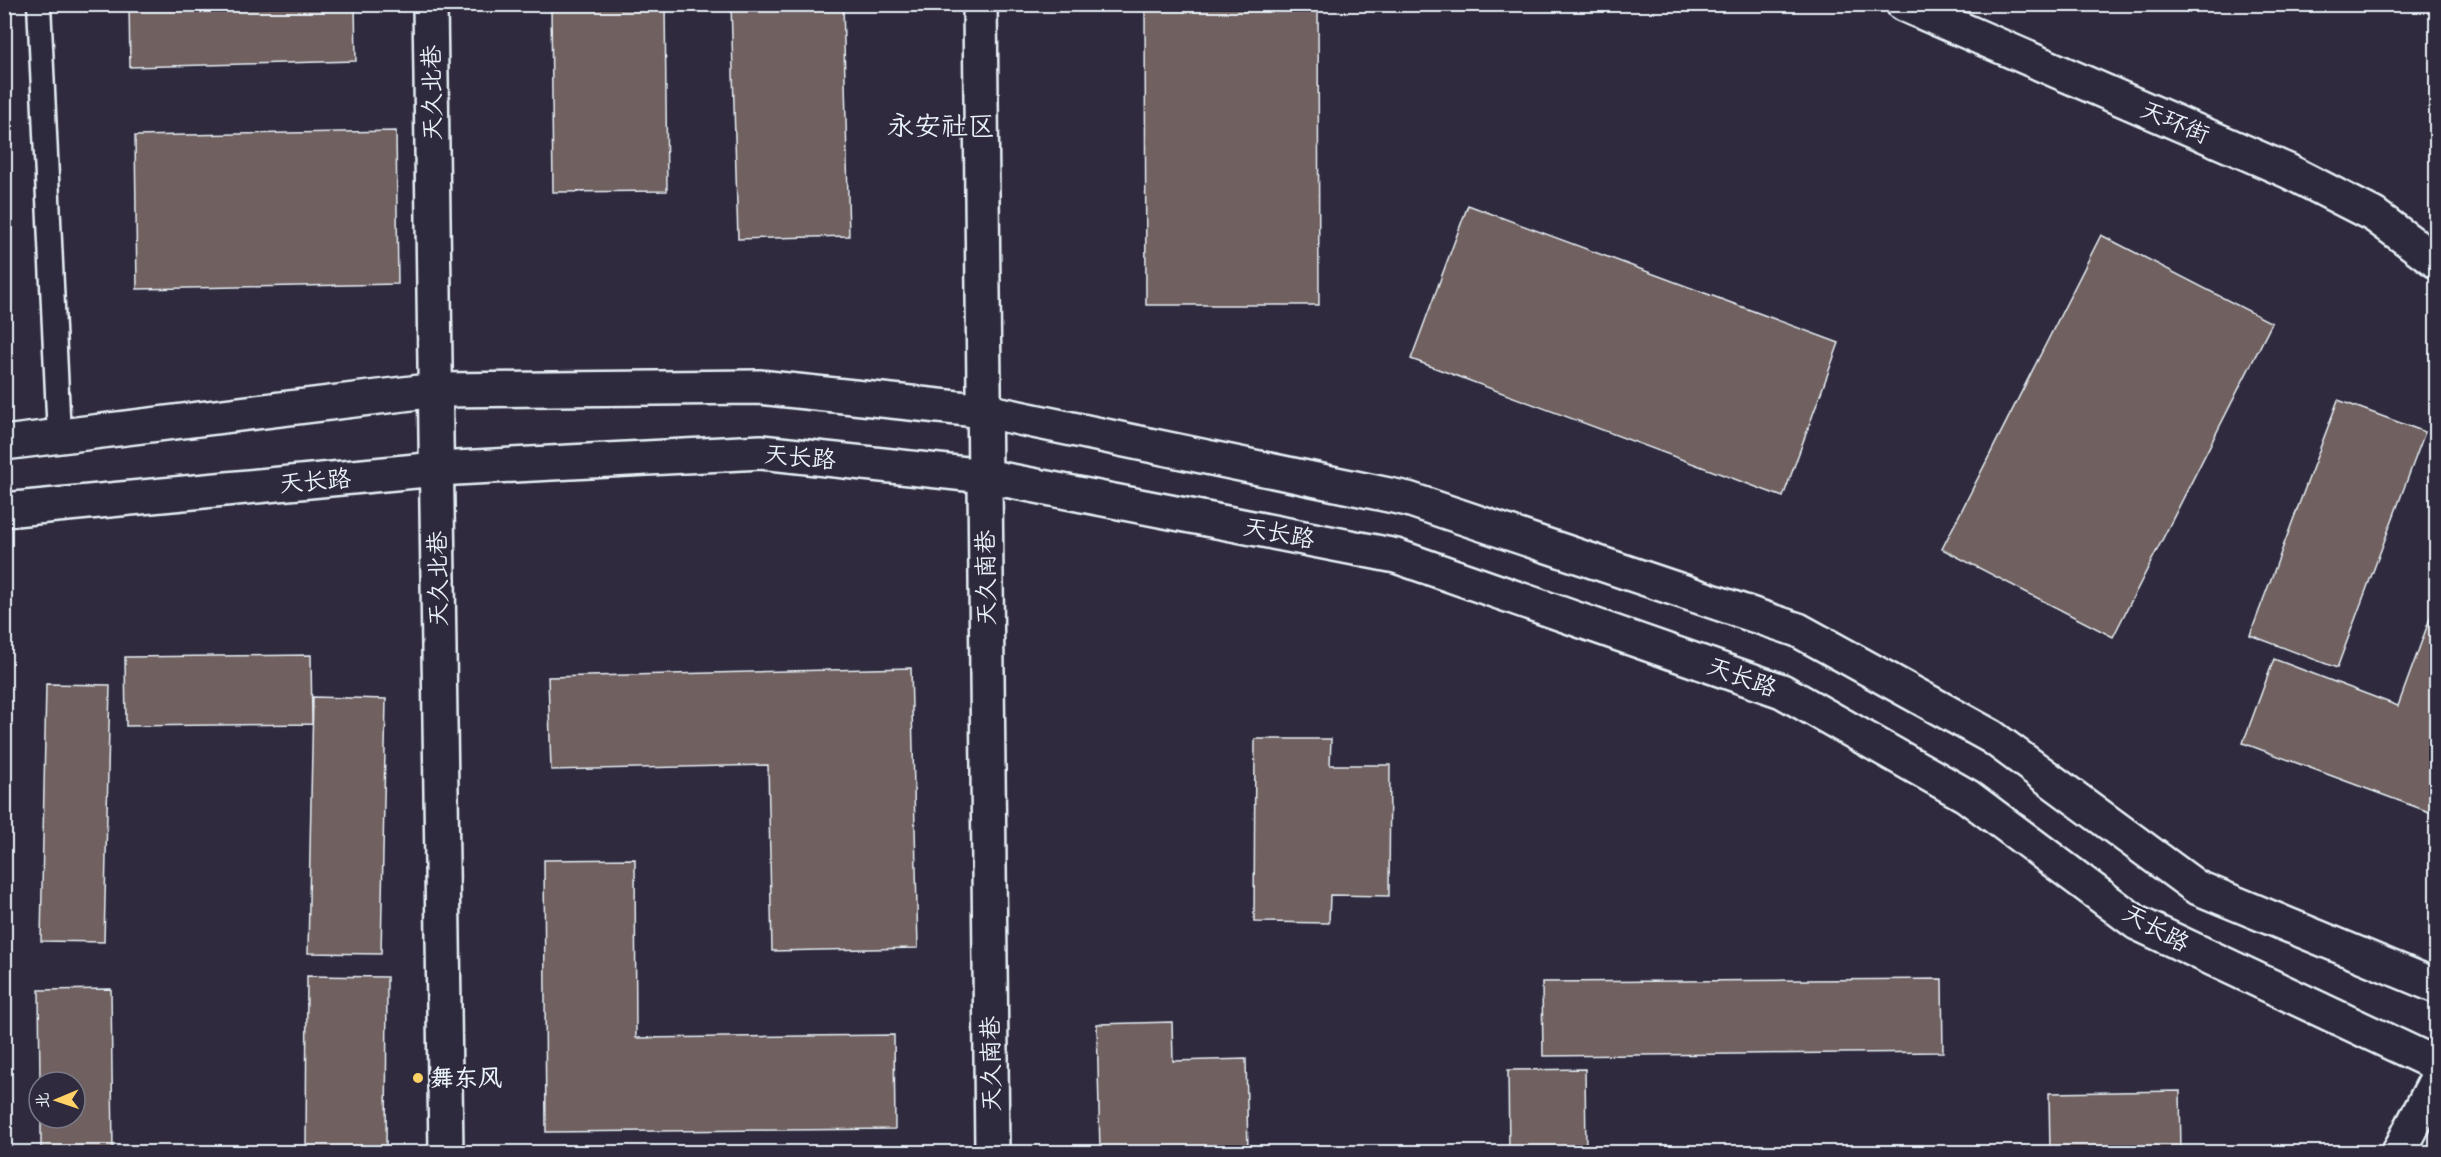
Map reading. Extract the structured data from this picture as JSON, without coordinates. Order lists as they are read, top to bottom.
{
  "streets": {
    "street": [
      "天久北巷",
      "天环街",
      "天长路",
      "天久南巷"
    ]
  },
  "crossings": [
    ["天久北巷", "天长路"],
    ["天长路", "天久南巷"]
  ],
  "districts": ["永安社区"],
  "places": ["舞东风"],
  "north": "left"
}
